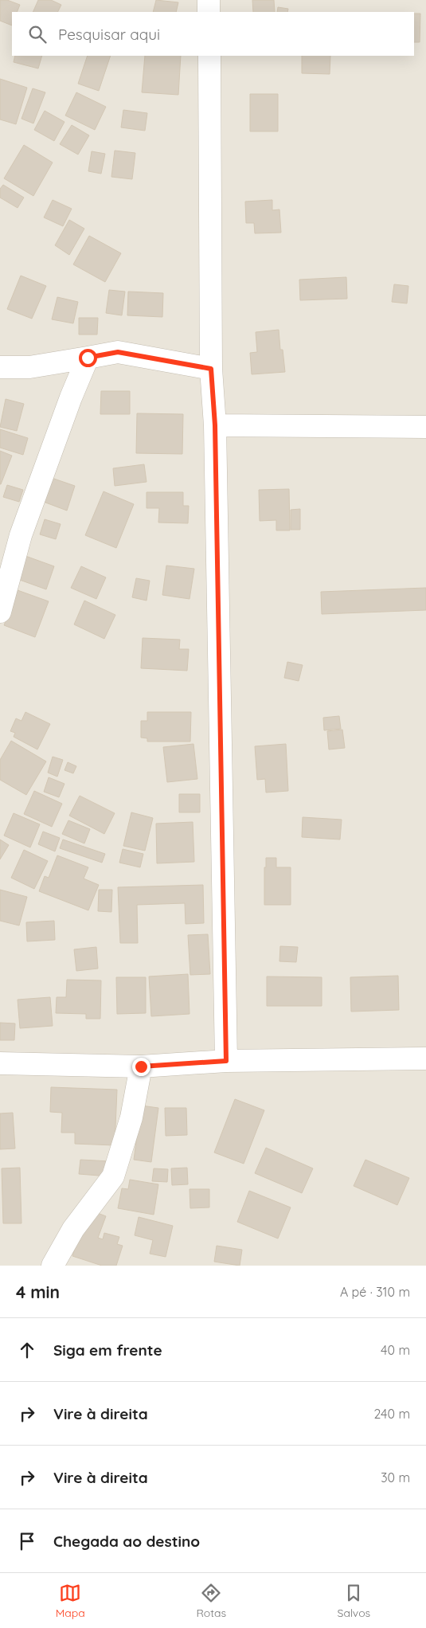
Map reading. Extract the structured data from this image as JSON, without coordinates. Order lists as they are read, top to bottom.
{
  "page": {
    "search": "Pesquisar aqui",
    "heading": ["4 min", "A pé · 310 m"],
    "list": [
      ["Siga em frente", "40 m"],
      ["Vire à direita", "240 m"],
      ["Vire à direita", "30 m"],
      "Chegada ao destino"
    ],
    "nav": ["Mapa", "Rotas", "Salvos"]
  }
}
